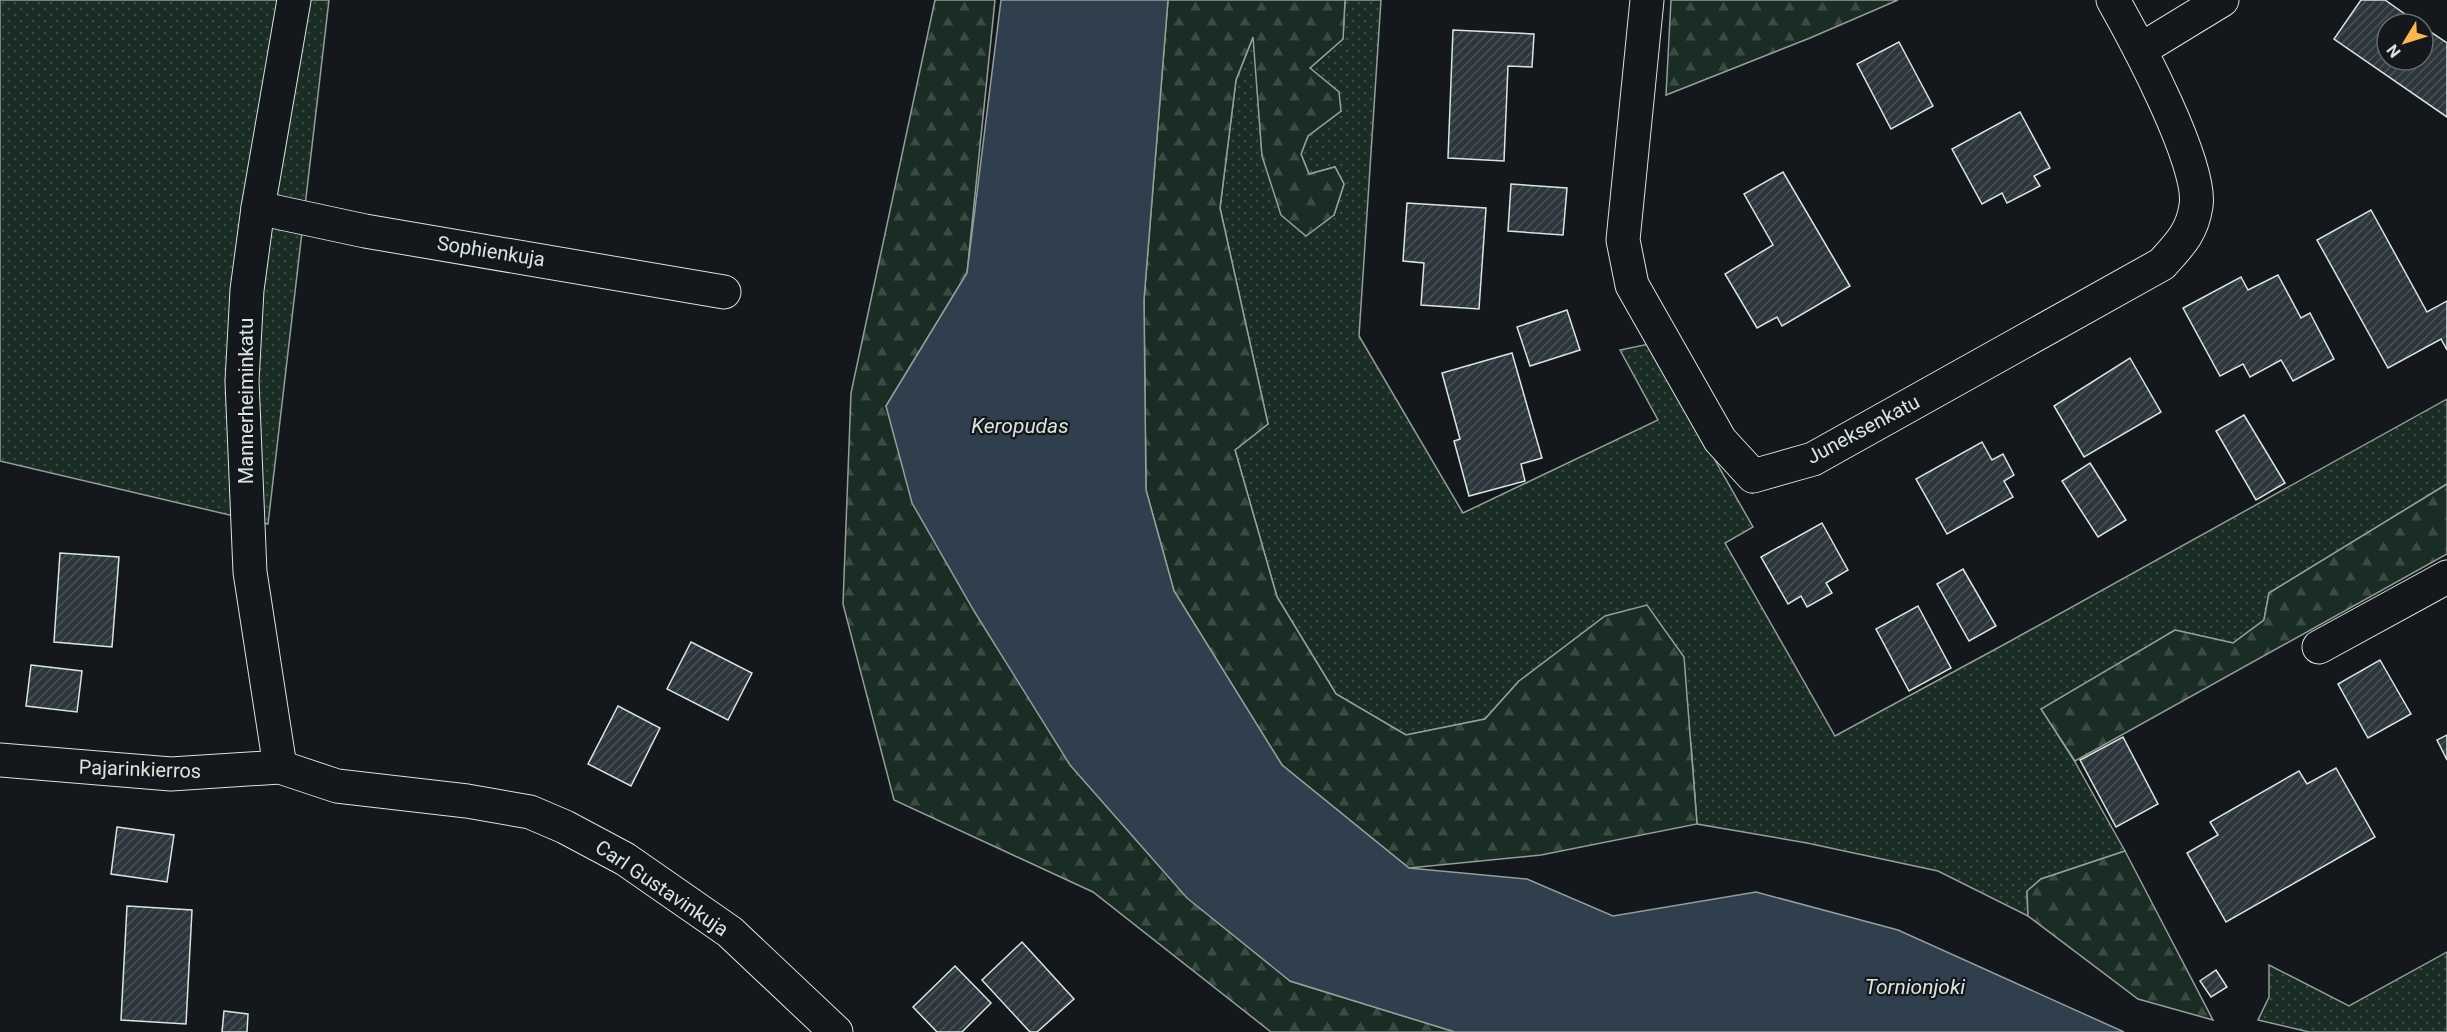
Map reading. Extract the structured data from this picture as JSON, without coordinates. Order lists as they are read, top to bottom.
{
  "streets": {
    "street": [
      "Sophienkuja",
      "Mannerheiminkatu",
      "Juneksenkatu",
      "Pajarinkierros",
      "Carl Gustavinkuja"
    ]
  },
  "crossings": [
    ["Sophienkuja", "Mannerheiminkatu"],
    ["Mannerheiminkatu", "Pajarinkierros"],
    ["Mannerheiminkatu", "Carl Gustavinkuja"],
    ["Pajarinkierros", "Carl Gustavinkuja"]
  ],
  "water": ["Keropudas", "Tornionjoki"],
  "north": "bottom left"
}
